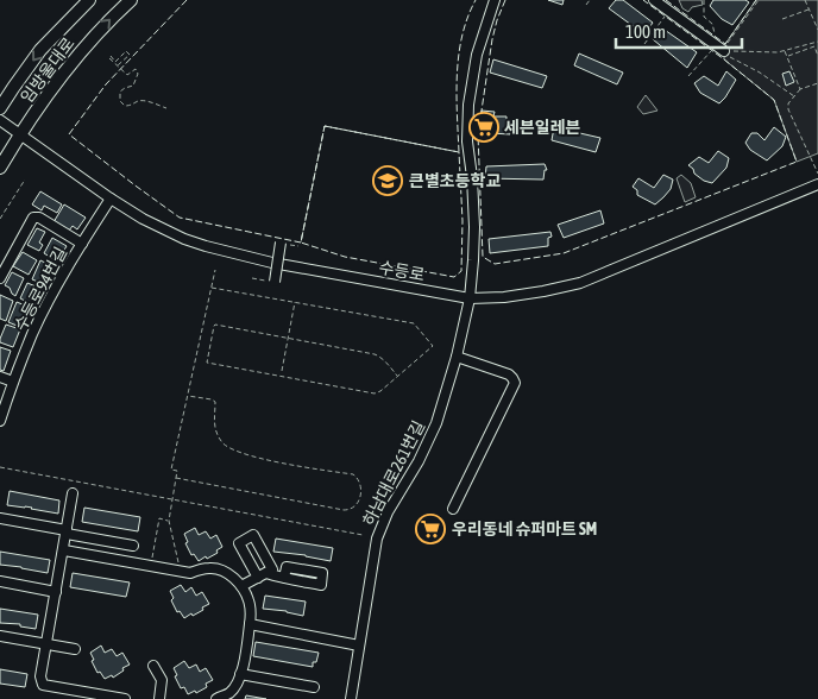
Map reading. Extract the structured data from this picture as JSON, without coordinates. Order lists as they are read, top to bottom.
{
  "streets": {
    "main road": ["임방울대로"],
    "street": ["수등로", "수등로94번길", "하남대로261번길"]
  },
  "crossings": [
    ["임방울대로", "수등로"],
    ["수등로", "수등로94번길"],
    ["수등로", "하남대로261번길"]
  ],
  "places": {
    "supermarket": ["세븐일레븐", "우리동네 슈퍼마트 SM"],
    "school or university": ["큰별초등학교"]
  },
  "scale_bar": "100 m"
}
